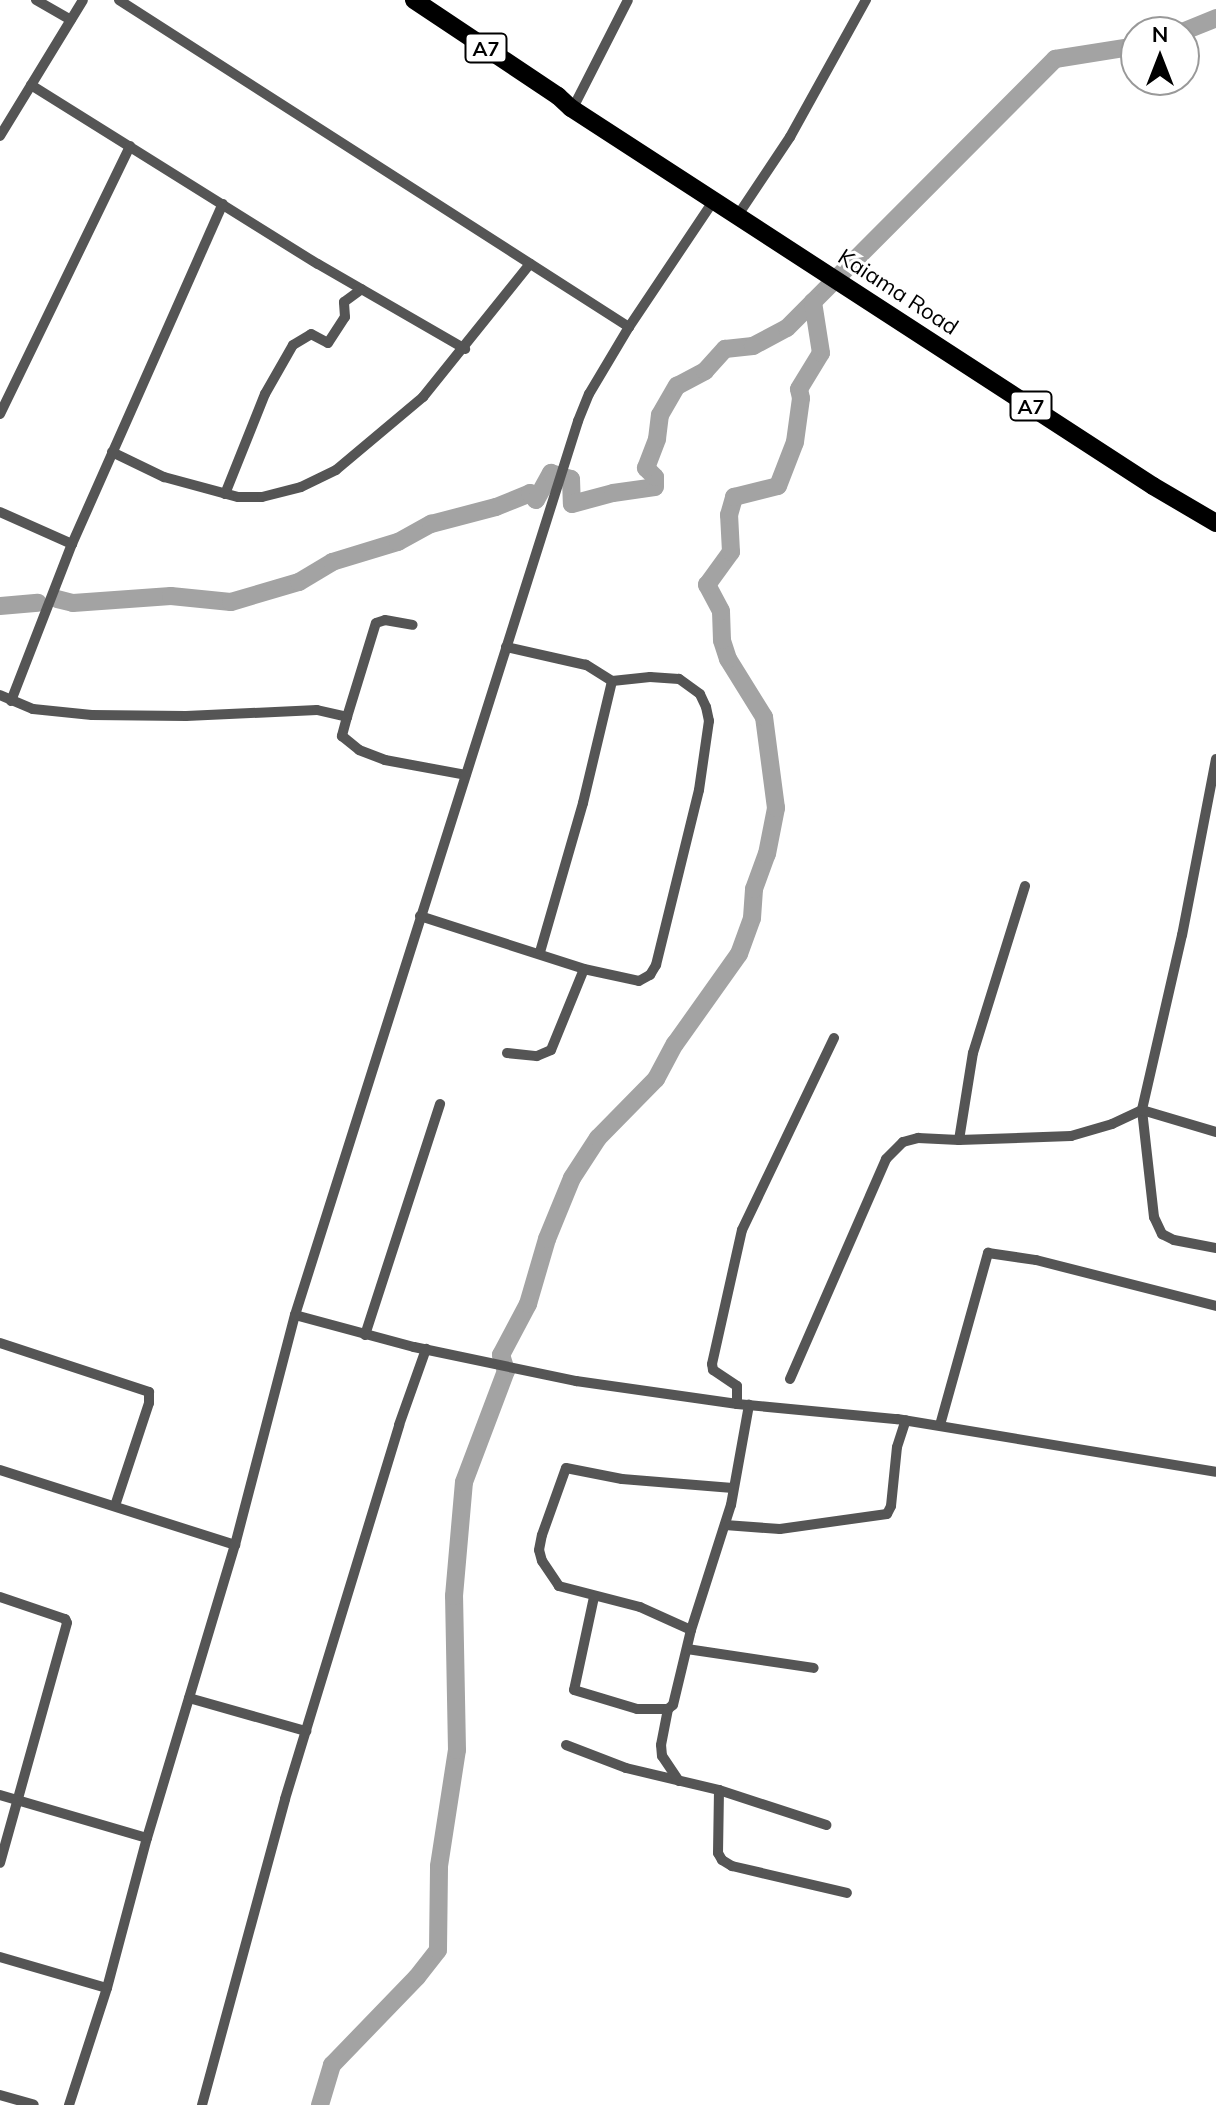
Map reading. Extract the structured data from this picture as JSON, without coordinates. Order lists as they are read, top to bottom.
{
  "streets": {
    "highway": ["A7", "Kaiama Road"]
  },
  "north": "top"
}
